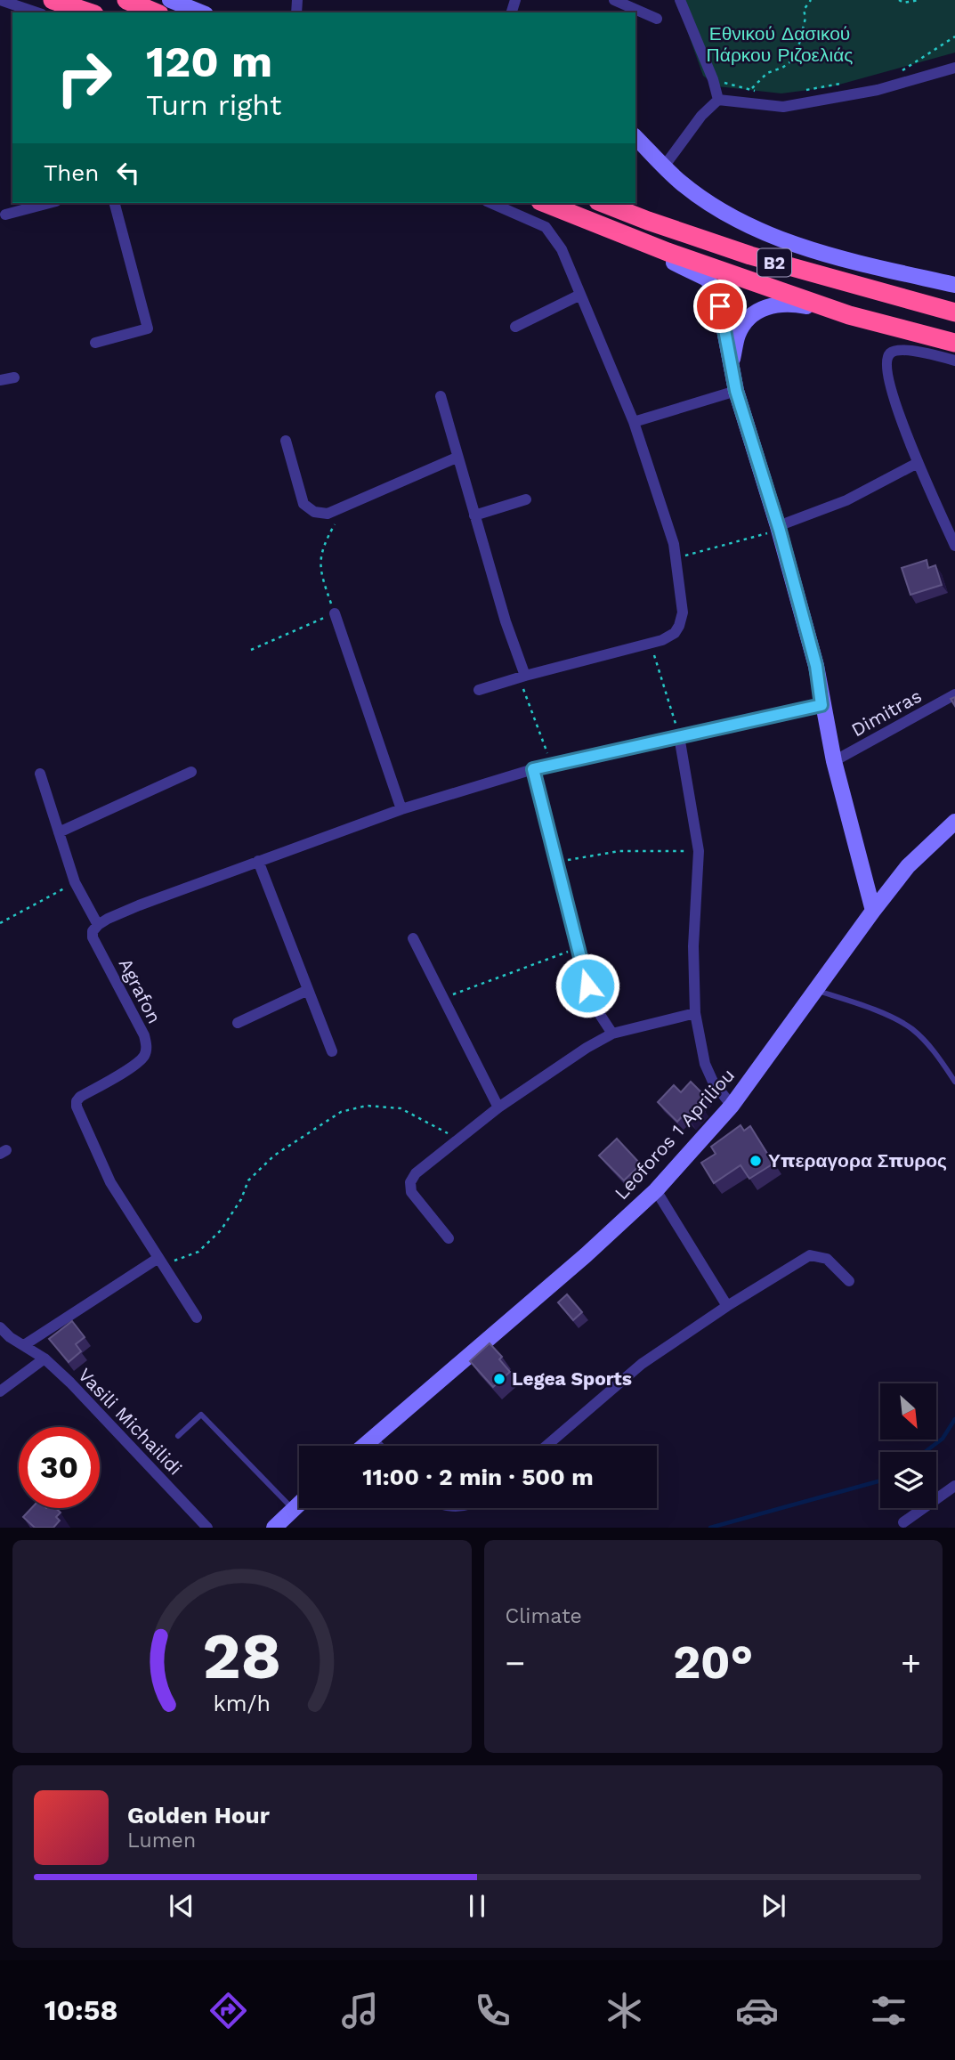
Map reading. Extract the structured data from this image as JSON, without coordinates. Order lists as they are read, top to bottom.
{
  "streets": {
    "highway": ["B2"],
    "street": [
      "Dimitras",
      "Agrafon",
      "Leoforos 1 Apriliou",
      "Vasili Michailidi"
    ]
  },
  "parks": ["Εθνικού Δασικού Πάρκου Ριζοελιάς"],
  "places": ["Υπεραγορα Σπυρος", "Legea Sports"],
  "north": "bottom right",
  "page": {
    "turn": ["120 m", "Turn right"],
    "then": "Then",
    "limit": "30",
    "trip": "11:00 · 2 min · 500 m",
    "tile": "Climate",
    "heat": ["−", "20°", "+"],
    "song": ["Golden Hour", "Lumen"],
    "tabs": "10:58",
    "gauge": ["28", "km/h"]
  }
}
